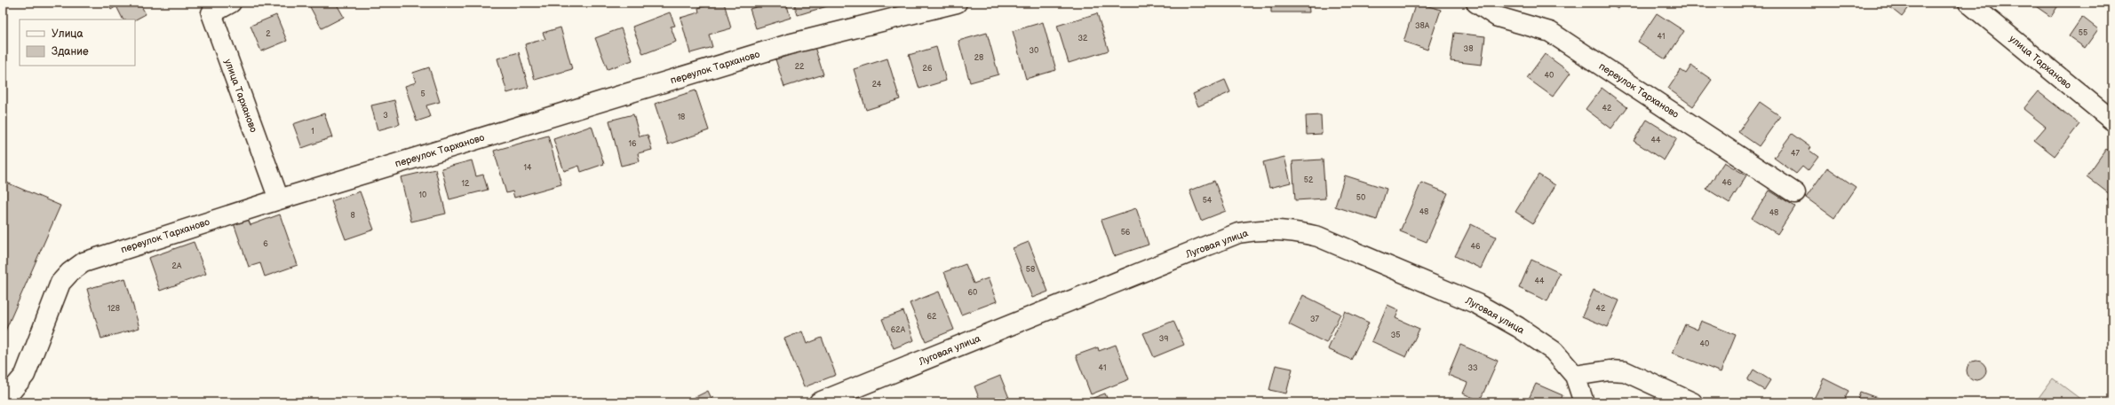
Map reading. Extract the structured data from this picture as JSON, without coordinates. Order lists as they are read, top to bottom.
{
  "streets": {
    "street": ["улица Тарханово", "переулок Тарханово", "Луговая улица"]
  },
  "crossings": [
    ["улица Тарханово", "переулок Тарханово"]
  ],
  "house_numbers": [
    "38А",
    "55",
    "2",
    "41",
    "32",
    "38",
    "30",
    "28",
    "22",
    "26",
    "40",
    "24",
    "5",
    "42",
    "3",
    "18",
    "1",
    "44",
    "16",
    "47",
    "14",
    "52",
    "46",
    "12",
    "10",
    "50",
    "54",
    "48",
    "48",
    "8",
    "56",
    "6",
    "46",
    "2А",
    "58",
    "44",
    "60",
    "128",
    "42",
    "62",
    "37",
    "62А",
    "35",
    "39",
    "40",
    "41",
    "33"
  ],
  "legend": ["Улица", "Здание"]
}
